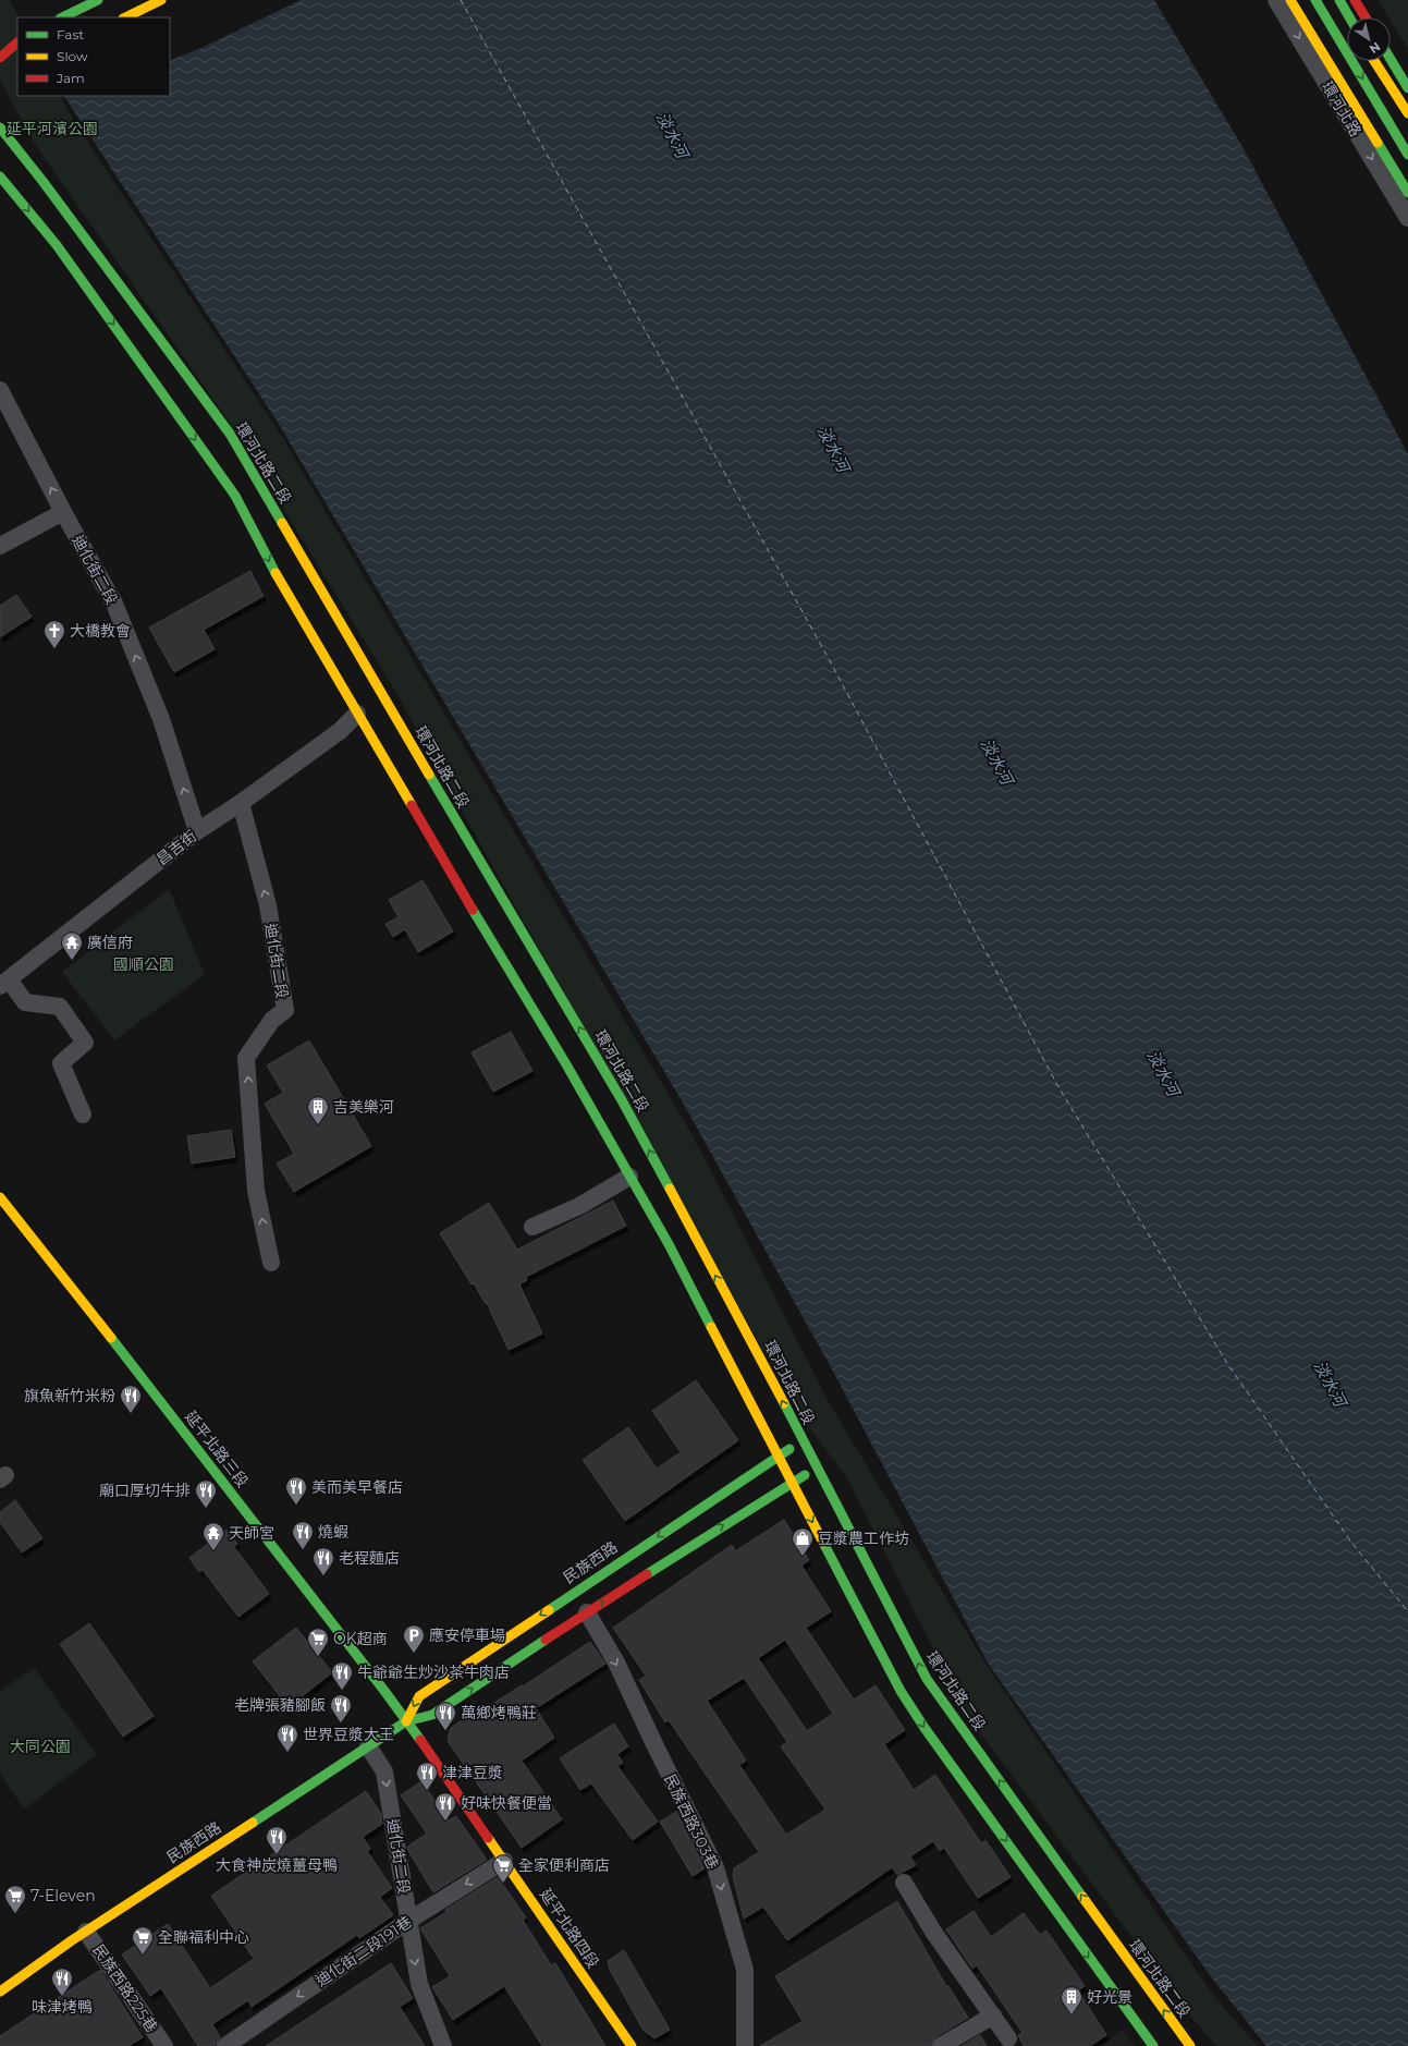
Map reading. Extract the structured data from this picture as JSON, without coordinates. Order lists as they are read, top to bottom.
{
  "streets": {
    "main road": [
      "環河北路",
      "環河北路二段",
      "延平北路三段",
      "民族西路",
      "延平北路四段"
    ],
    "street": [
      "迪化街二段",
      "昌吉街",
      "民族西路303巷",
      "迪化街二段191巷",
      "民族西路225巷"
    ]
  },
  "crossings": [
    ["環河北路二段", "民族西路"],
    ["迪化街二段", "昌吉街"],
    ["迪化街二段", "民族西路"],
    ["迪化街二段", "迪化街二段191巷"],
    ["延平北路三段", "民族西路"],
    ["延平北路三段", "延平北路四段"],
    ["民族西路", "民族西路303巷"],
    ["民族西路", "延平北路四段"],
    ["民族西路", "民族西路225巷"],
    ["延平北路四段", "迪化街二段191巷"]
  ],
  "one_way": ["環河北路", "民族西路303巷", "迪化街二段191巷"],
  "water": ["淡水河"],
  "parks": ["延平河濱公園", "國順公園", "大同公園"],
  "places": {
    "church": ["大橋教會"],
    "temple": ["廣信府", "天師宮"],
    "building": ["吉美樂河", "好光景"],
    "restaurant": [
      "旗魚新竹米粉",
      "美而美早餐店",
      "廟口厚切牛排",
      "燒蝦",
      "老程麵店",
      "牛爺爺生炒沙茶牛肉店",
      "老牌張豬腳飯",
      "萬鄉烤鴨莊",
      "世界豆漿大王",
      "津津豆漿",
      "好味快餐便當",
      "大食神炭燒薑母鴨",
      "味津烤鴨"
    ],
    "shop": ["豆漿農工作坊"],
    "parking": ["應安停車場"],
    "supermarket": [
      "OK超商",
      "全家便利商店",
      "7-Eleven",
      "全聯福利中心"
    ]
  },
  "legend": ["Fast", "Slow", "Jam"],
  "north": "bottom right"
}
